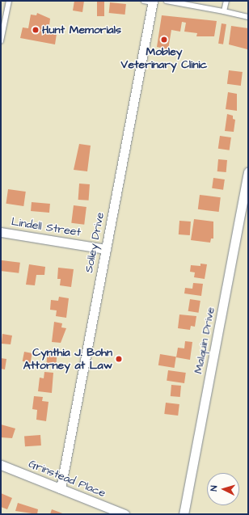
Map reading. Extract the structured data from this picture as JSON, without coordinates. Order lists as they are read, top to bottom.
{
  "streets": {
    "street": [
      "Lindell Street",
      "Solley Drive",
      "Malquin Drive",
      "Grinstead Place"
    ]
  },
  "crossings": [
    ["Lindell Street", "Solley Drive"],
    ["Solley Drive", "Grinstead Place"]
  ],
  "places": ["Hunt Memorials", "Mobley Veterinary Clinic", "Cynthia J. Bohn Attorney at Law"],
  "north": "left"
}
